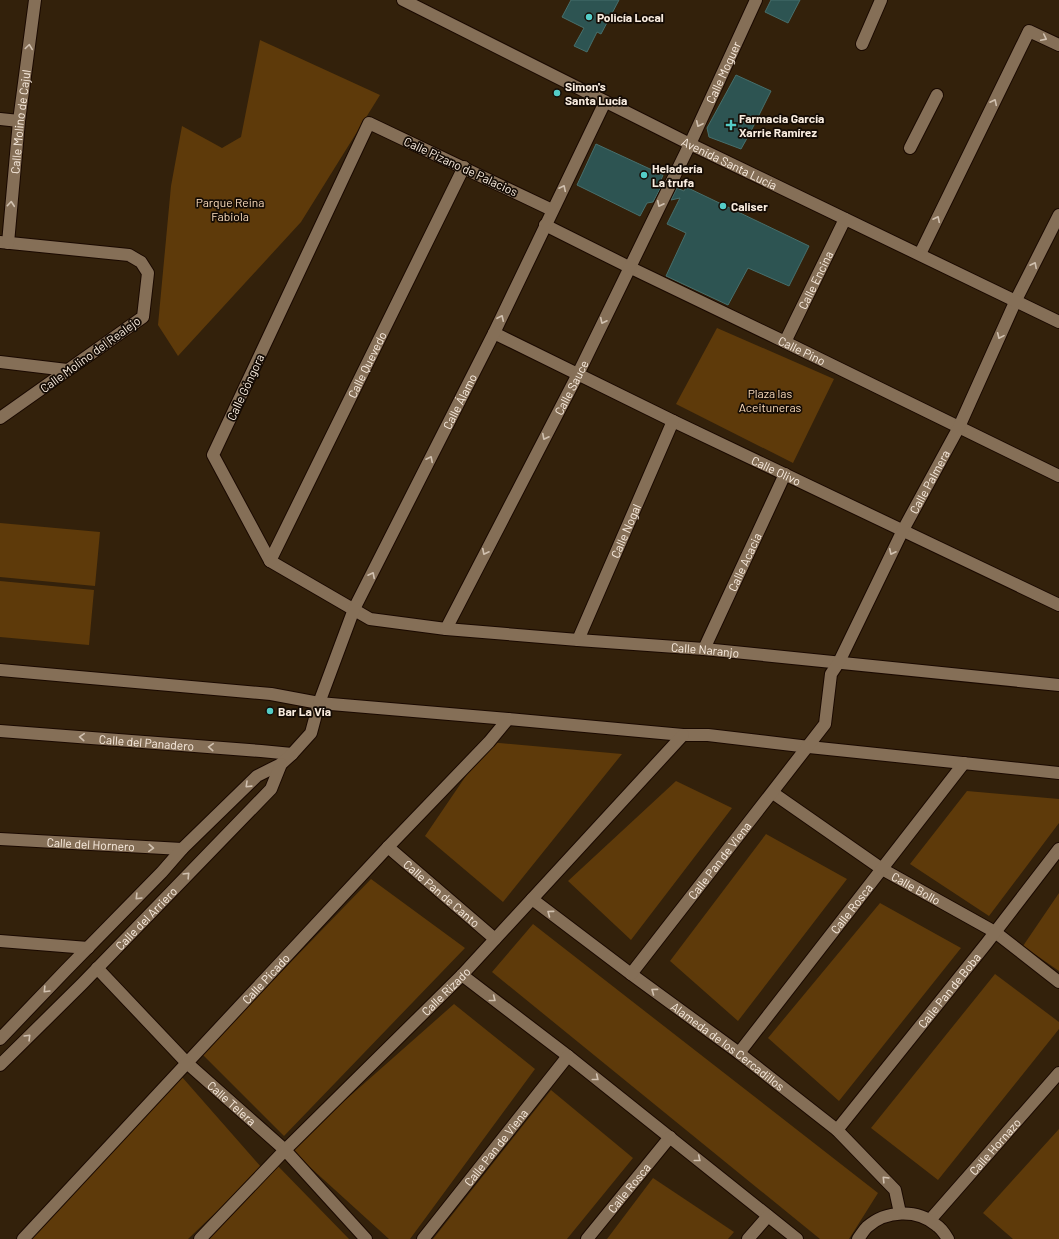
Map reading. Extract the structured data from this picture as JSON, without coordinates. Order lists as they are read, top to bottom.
{
  "streets": {
    "street": [
      "Calle Moguer",
      "Calle Molino de Cajul",
      "Avenida Santa Lucía",
      "Calle Pizano de Palacios",
      "Calle Encina",
      "Calle Pino",
      "Calle Molino del Realejo",
      "Calle Quevedo",
      "Calle Góngora",
      "Calle Sauce",
      "Calle Álamo",
      "Calle Olivo",
      "Calle Palmera",
      "Calle Nogal",
      "Calle Acacia",
      "Calle Naranjo",
      "Calle del Panadero",
      "Calle del Hornero",
      "Calle Pan de Viena",
      "Calle Bollo",
      "Calle Pan de Canto",
      "Calle Rosca",
      "Calle del Arriero",
      "Calle Picado",
      "Calle Pan de Boba",
      "Calle Rizado",
      "Alameda de los Cercadillos",
      "Calle Telera",
      "Calle Hornazo"
    ]
  },
  "crossings": [
    ["Calle Moguer", "Avenida Santa Lucía"],
    ["Calle Moguer", "Calle Sauce"],
    ["Calle Molino de Cajul", "Calle Molino del Realejo"],
    ["Avenida Santa Lucía", "Calle Encina"],
    ["Avenida Santa Lucía", "Calle Sauce"],
    ["Avenida Santa Lucía", "Calle Álamo"],
    ["Avenida Santa Lucía", "Calle Palmera"],
    ["Calle Pizano de Palacios", "Calle Quevedo"],
    ["Calle Pizano de Palacios", "Calle Góngora"],
    ["Calle Pizano de Palacios", "Calle Álamo"],
    ["Calle Encina", "Calle Pino"],
    ["Calle Pino", "Calle Sauce"],
    ["Calle Pino", "Calle Álamo"],
    ["Calle Pino", "Calle Palmera"],
    ["Calle Quevedo", "Calle Góngora"],
    ["Calle Sauce", "Calle Olivo"],
    ["Calle Sauce", "Calle Naranjo"],
    ["Calle Álamo", "Calle Olivo"],
    ["Calle Álamo", "Calle Naranjo"],
    ["Calle Álamo", "Calle del Arriero"],
    ["Calle Olivo", "Calle Palmera"],
    ["Calle Olivo", "Calle Nogal"],
    ["Calle Olivo", "Calle Acacia"],
    ["Calle Palmera", "Calle Naranjo"],
    ["Calle Palmera", "Calle Pan de Viena"],
    ["Calle Nogal", "Calle Naranjo"],
    ["Calle Acacia", "Calle Naranjo"],
    ["Calle del Panadero", "Calle del Arriero"],
    ["Calle del Hornero", "Calle del Arriero"],
    ["Calle Pan de Viena", "Calle Bollo"],
    ["Calle Pan de Viena", "Alameda de los Cercadillos"],
    ["Calle Bollo", "Calle Rosca"],
    ["Calle Bollo", "Calle Pan de Boba"],
    ["Calle Pan de Canto", "Calle Picado"],
    ["Calle Pan de Canto", "Calle Rizado"],
    ["Calle Rosca", "Alameda de los Cercadillos"],
    ["Calle del Arriero", "Calle Telera"],
    ["Calle Picado", "Calle Telera"],
    ["Calle Pan de Boba", "Alameda de los Cercadillos"],
    ["Calle Rizado", "Alameda de los Cercadillos"],
    ["Calle Rizado", "Calle Telera"]
  ],
  "one_way": [
    "Calle Moguer",
    "Calle Molino de Cajul",
    "Calle Sauce",
    "Calle Álamo"
  ],
  "parks": ["Parque Reina Fabiola", "Plaza las Aceituneras"],
  "places": {
    "other": [
      "Policía Local",
      "Simon's Santa Lucía",
      "Heladería La trufa",
      "Caliser",
      "Bar La Vía"
    ],
    "health": ["Farmacia García Xarrie Ramírez"]
  }
}
